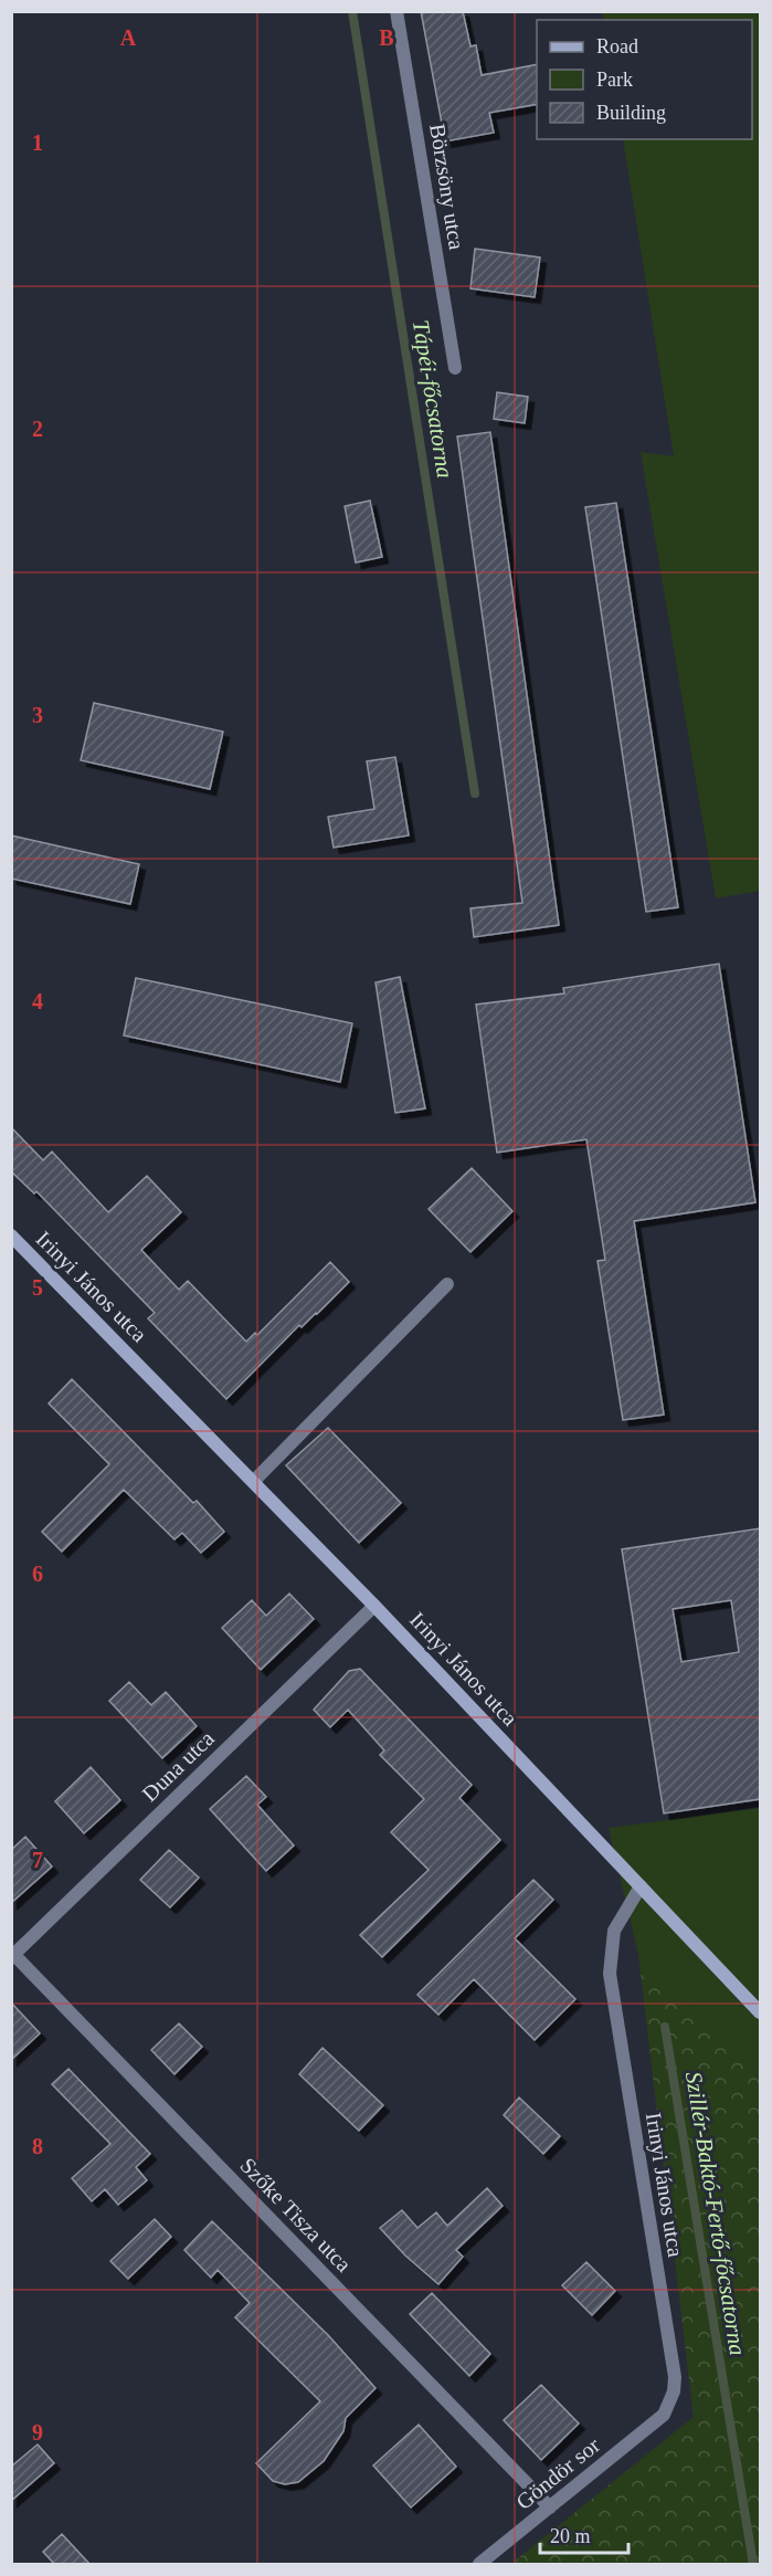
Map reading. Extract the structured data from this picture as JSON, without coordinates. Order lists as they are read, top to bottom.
{
  "streets": {
    "main road": ["Irinyi János utca"],
    "street": [
      "Börzsöny utca",
      "Duna utca",
      "Szőke Tisza utca",
      "Göndör sor"
    ]
  },
  "crossings": [
    ["Irinyi János utca", "Duna utca"],
    ["Irinyi János utca", "Göndör sor"],
    ["Duna utca", "Szőke Tisza utca"],
    ["Szőke Tisza utca", "Göndör sor"]
  ],
  "water": ["Tápéi-főcsatorna", "Szillér-Baktó-Fertő-főcsatorna"],
  "legend": ["Road", "Park", "Building"],
  "scale_bar": "20 m",
  "grid": {
    "columns": ["A", "B"],
    "rows": [
      "1",
      "2",
      "3",
      "4",
      "5",
      "6",
      "7",
      "8",
      "9"
    ]
  }
}
